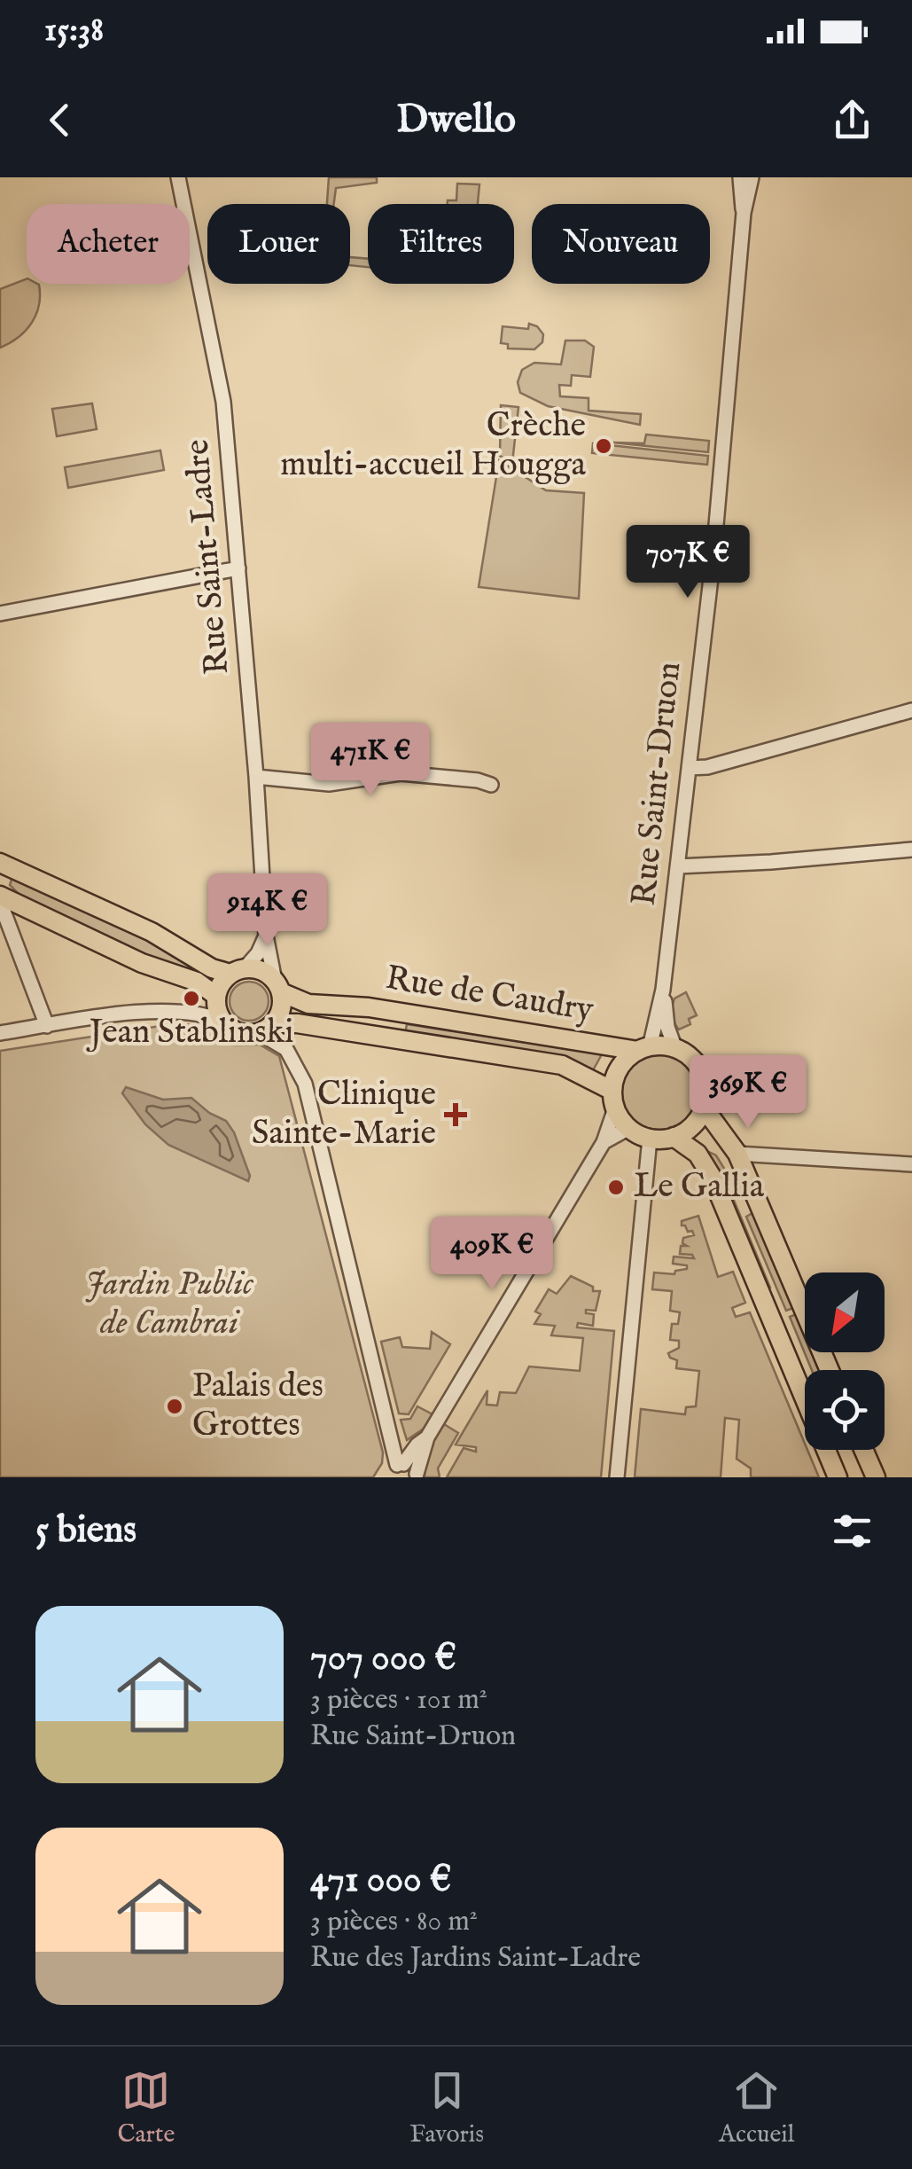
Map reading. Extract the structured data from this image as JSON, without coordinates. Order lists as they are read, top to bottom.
{
  "streets": {
    "main road": ["Rue de Caudry"],
    "street": ["Rue Saint-Ladre", "Rue Saint-Druon"]
  },
  "crossings": [
    ["Rue Saint-Ladre", "Rue de Caudry"],
    ["Rue Saint-Druon", "Rue de Caudry"]
  ],
  "parks": ["Jardin Public de Cambrai"],
  "places": {
    "other": [
      "Crèche multi-accueil Hougga",
      "Jean Stablinski",
      "Le Gallia",
      "Palais des Grottes"
    ],
    "health": ["Clinique Sainte-Marie"]
  },
  "north": "bottom left",
  "page": {
    "status": "15:38",
    "header": "Dwello",
    "chip": [
      "Acheter",
      "Louer",
      "Filtres",
      "Nouveau"
    ],
    "price": [
      "707K €",
      "471K €",
      "914K €",
      "369K €",
      "409K €"
    ],
    "heading": "5 biens",
    "list": [
      {
        "name": "707 000 €",
        "note": "3 pièces · 101 m² · Rue Saint-Druon"
      },
      {
        "name": "471 000 €",
        "note": "3 pièces · 80 m² · Rue des Jardins Saint-Ladre"
      }
    ],
    "tabs": ["Carte", "Favoris", "Accueil"]
  }
}
